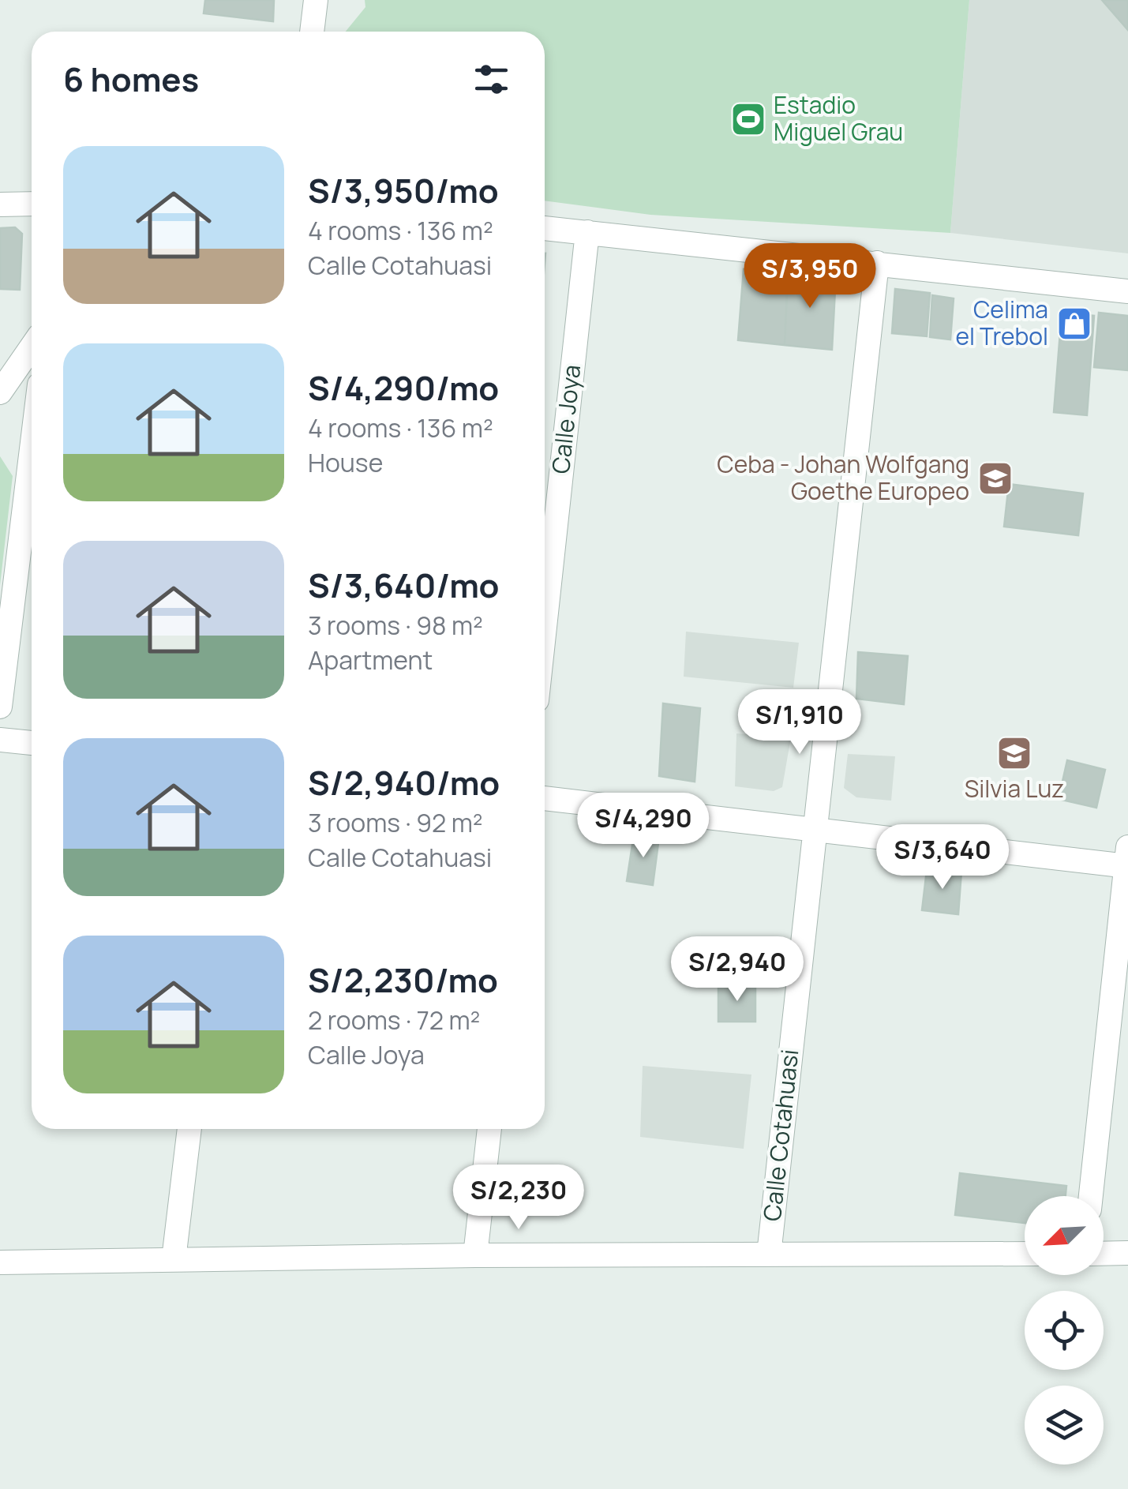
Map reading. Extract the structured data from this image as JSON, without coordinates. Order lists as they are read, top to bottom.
{
  "streets": {
    "street": ["Calle Joya", "Calle Cotahuasi"]
  },
  "places": {
    "sports": ["Estadio Miguel Grau"],
    "shop": ["Celima el Trebol"],
    "school or university": ["Ceba - Johan Wolfgang Goethe Europeo", "Silvia Luz"]
  },
  "north": "bottom left",
  "page": {
    "heading": "6 homes",
    "list": [
      {
        "name": "S/3,950/mo",
        "note": "4 rooms · 136 m² · Calle Cotahuasi"
      },
      {
        "name": "S/4,290/mo",
        "note": "4 rooms · 136 m² · House"
      },
      {
        "name": "S/3,640/mo",
        "note": "3 rooms · 98 m² · Apartment"
      },
      {
        "name": "S/2,940/mo",
        "note": "3 rooms · 92 m² · Calle Cotahuasi"
      },
      {
        "name": "S/2,230/mo",
        "note": "2 rooms · 72 m² · Calle Joya"
      }
    ],
    "price": [
      "S/3,950",
      "S/1,910",
      "S/4,290",
      "S/3,640",
      "S/2,940",
      "S/2,230"
    ]
  }
}
